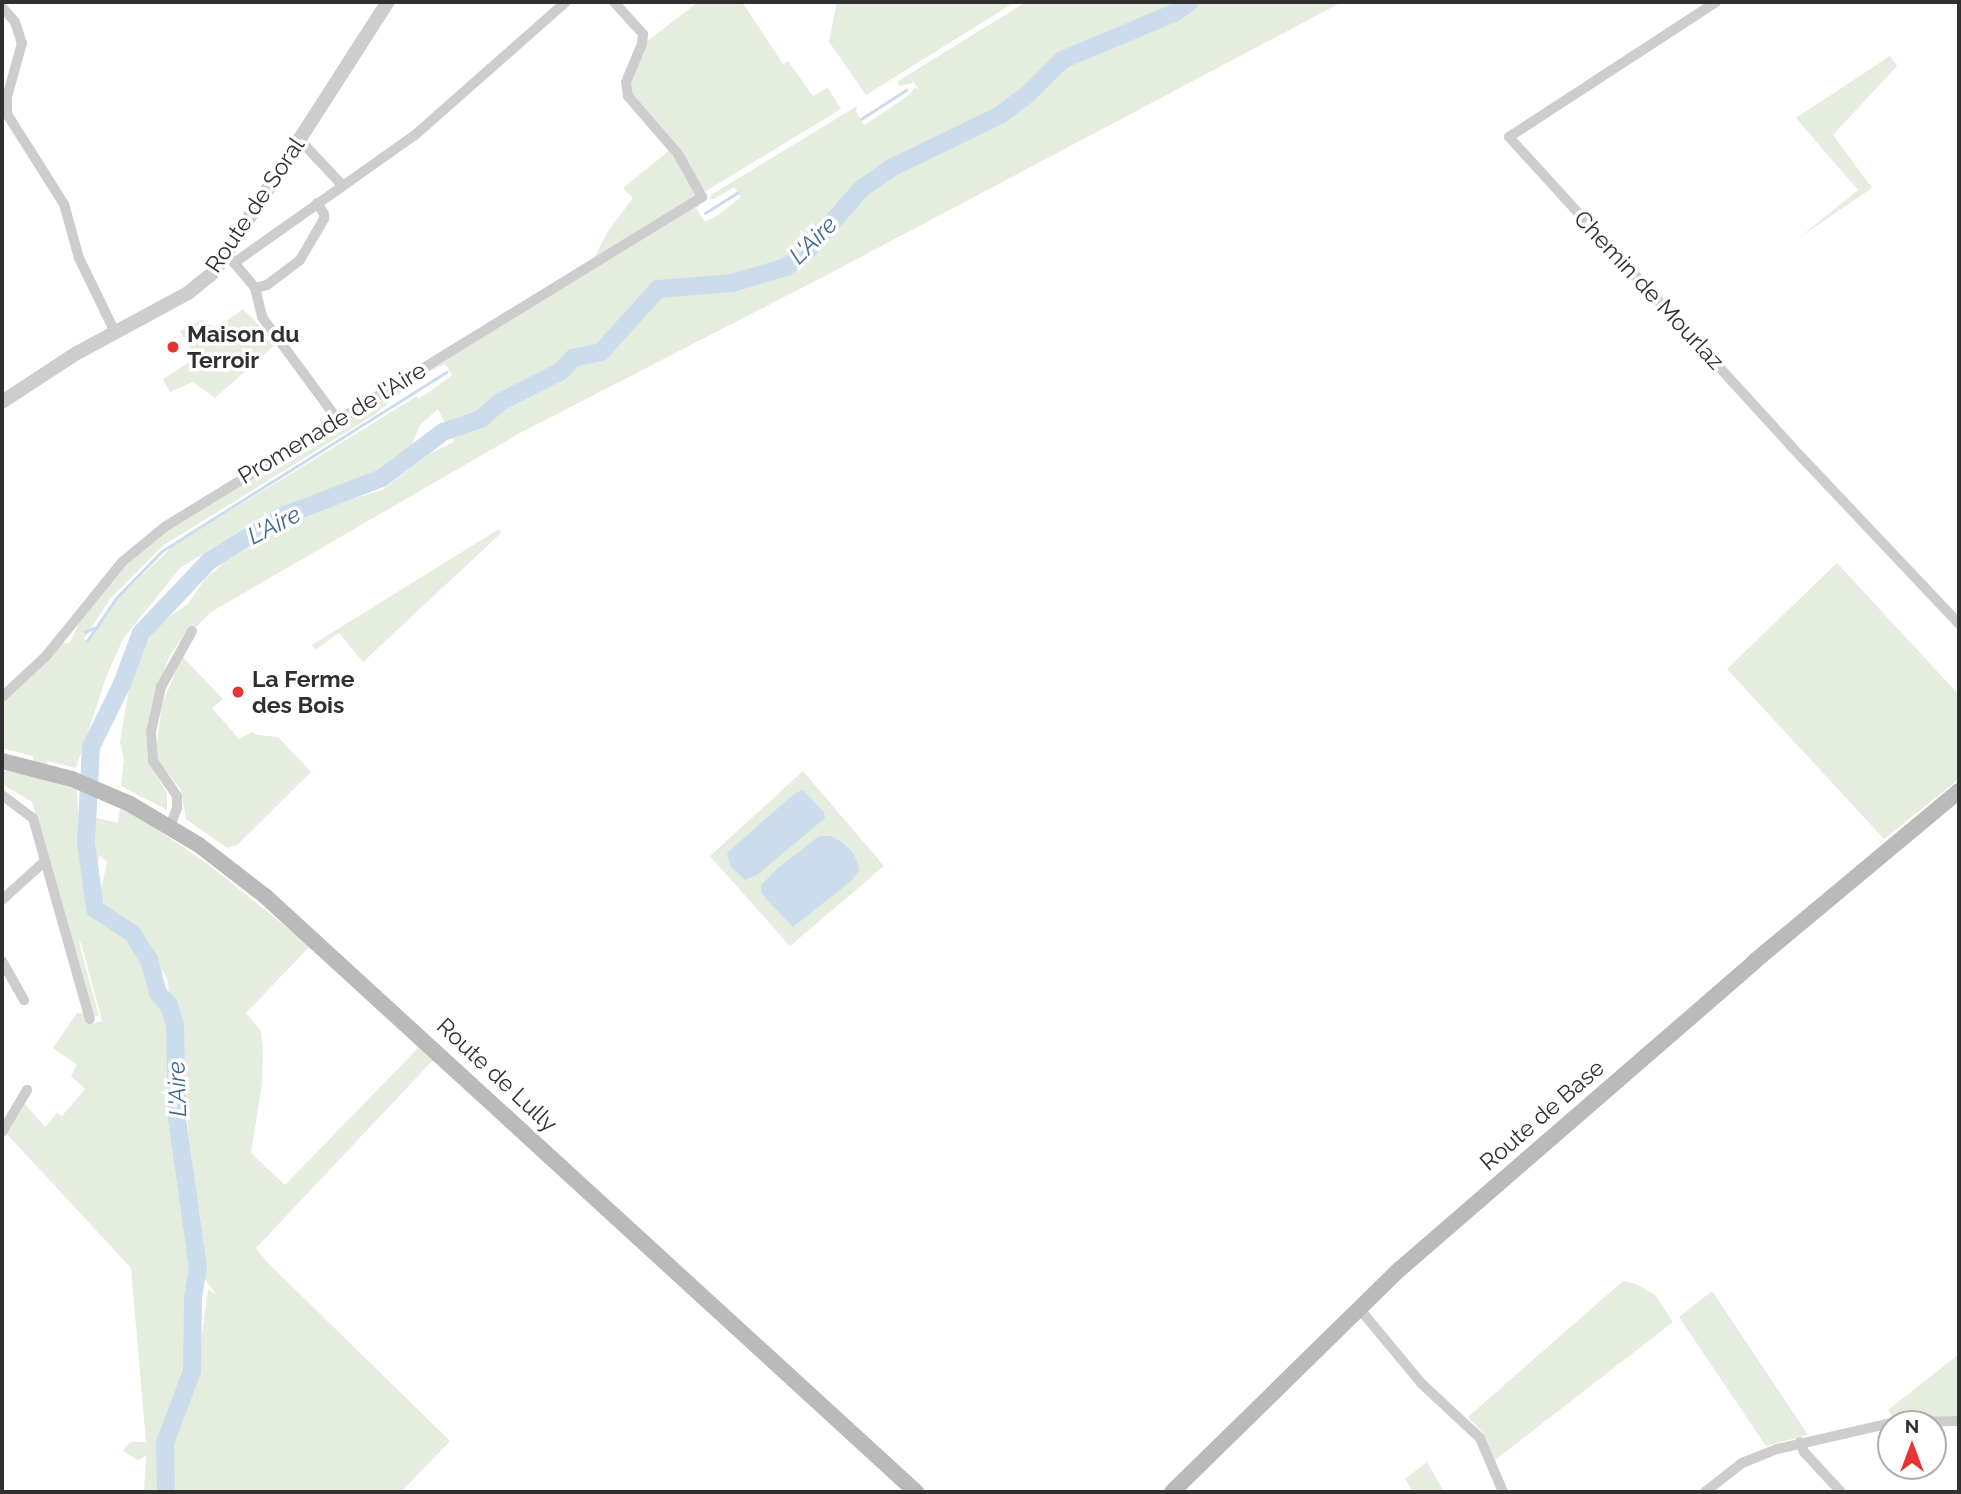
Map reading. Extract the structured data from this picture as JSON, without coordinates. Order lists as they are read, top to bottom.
{
  "streets": {
    "main road": ["Route de Lully", "Route de Base"],
    "street": ["Route de Soral", "Chemin de Mourlaz", "Promenade de l'Aire"]
  },
  "water": ["L'Aire"],
  "places": ["Maison du Terroir", "La Ferme des Bois"],
  "north": "top"
}
